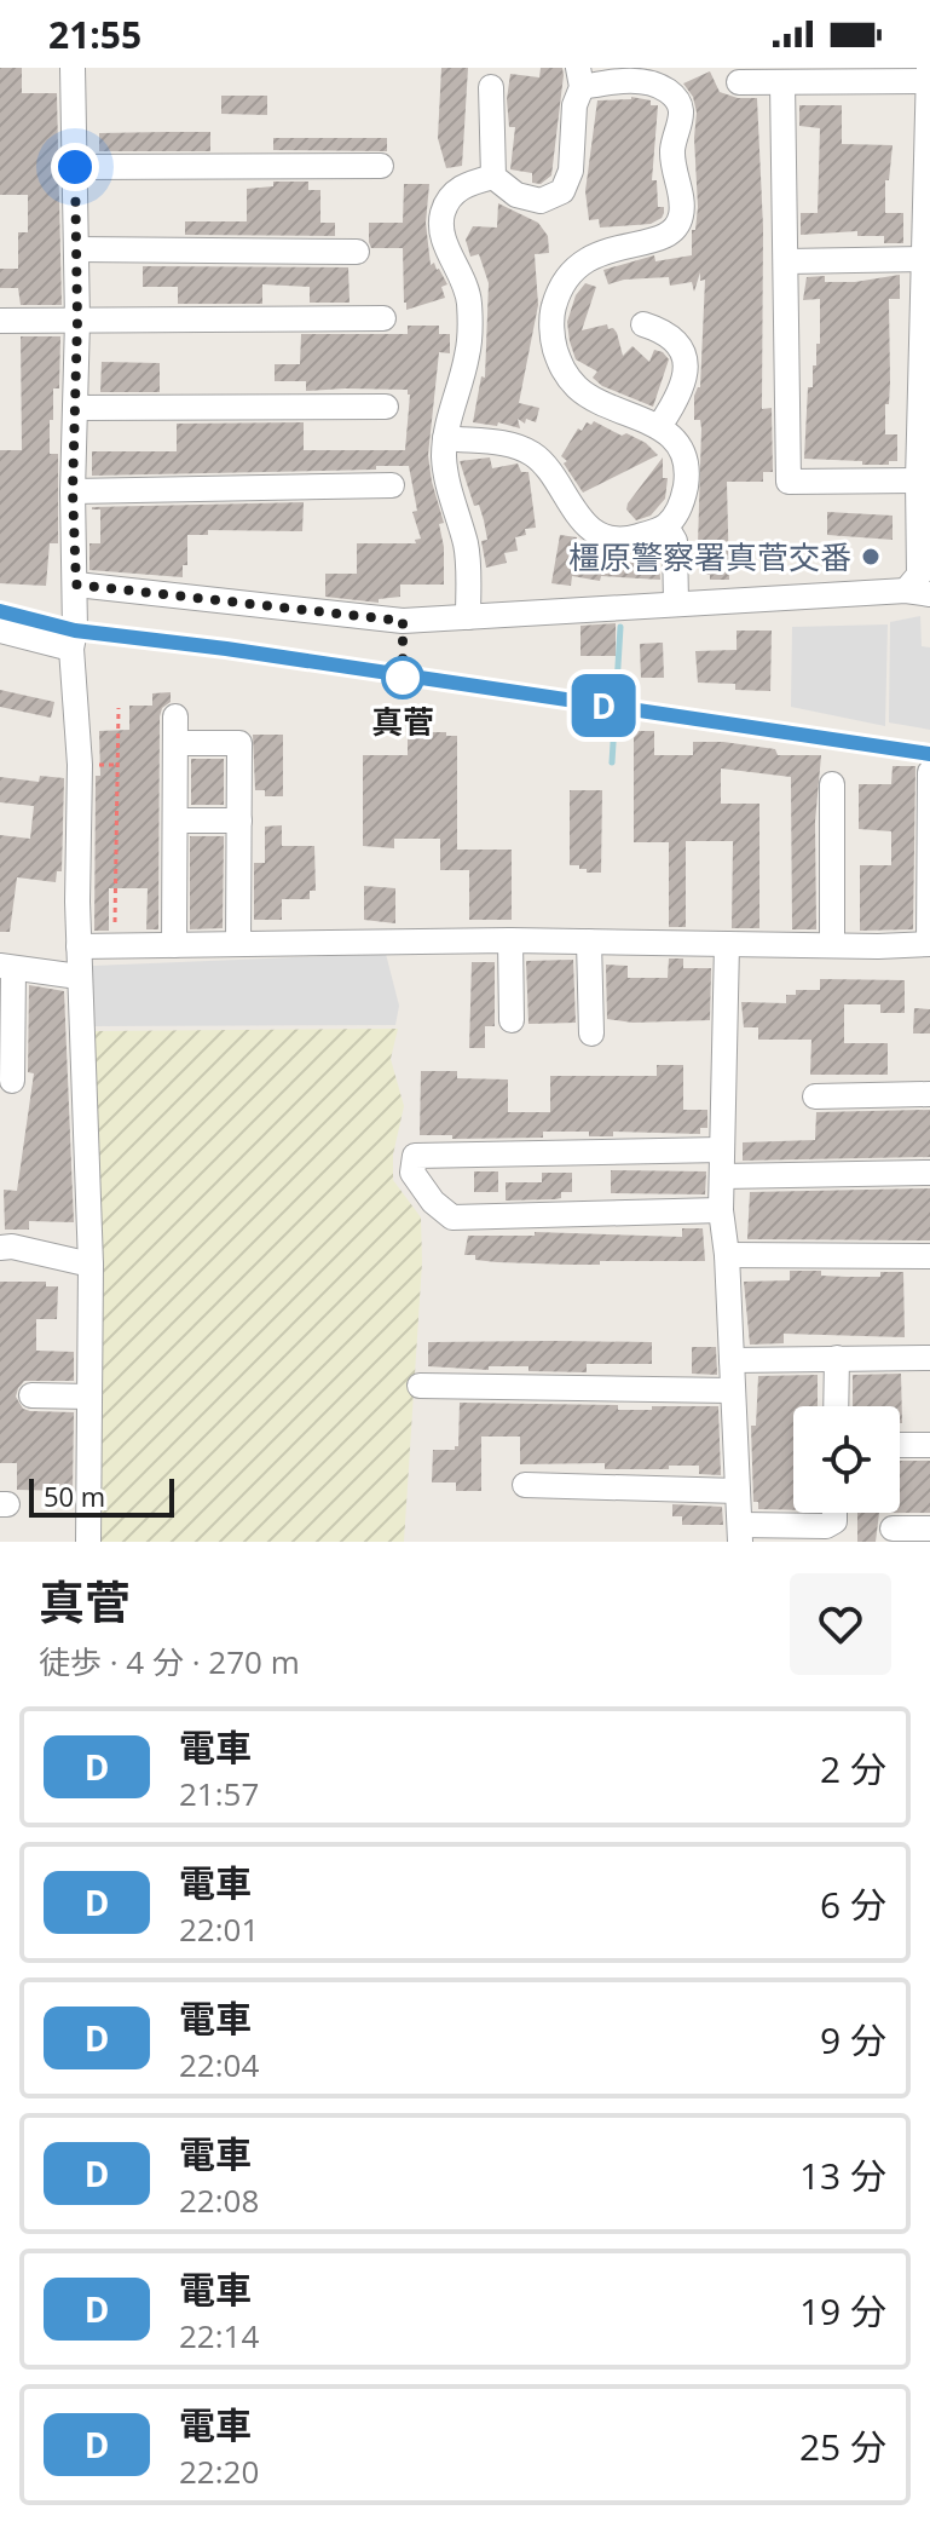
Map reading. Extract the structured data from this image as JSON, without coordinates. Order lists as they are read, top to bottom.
{
  "places": ["橿原警察署真菅交番", "真菅"],
  "scale_bar": "50 m",
  "page": {
    "status": "21:55",
    "on_map": "D",
    "scale": "50 m",
    "heading": ["真菅", "徒歩 · 4 分 · 270 m"],
    "list": [
      {
        "mark": "D",
        "name": "電車",
        "note": "21:57",
        "value": "2 分"
      },
      {
        "mark": "D",
        "name": "電車",
        "note": "22:01",
        "value": "6 分"
      },
      {
        "mark": "D",
        "name": "電車",
        "note": "22:04",
        "value": "9 分"
      },
      {
        "mark": "D",
        "name": "電車",
        "note": "22:08",
        "value": "13 分"
      },
      {
        "mark": "D",
        "name": "電車",
        "note": "22:14",
        "value": "19 分"
      },
      {
        "mark": "D",
        "name": "電車",
        "note": "22:20",
        "value": "25 分"
      }
    ]
  }
}
